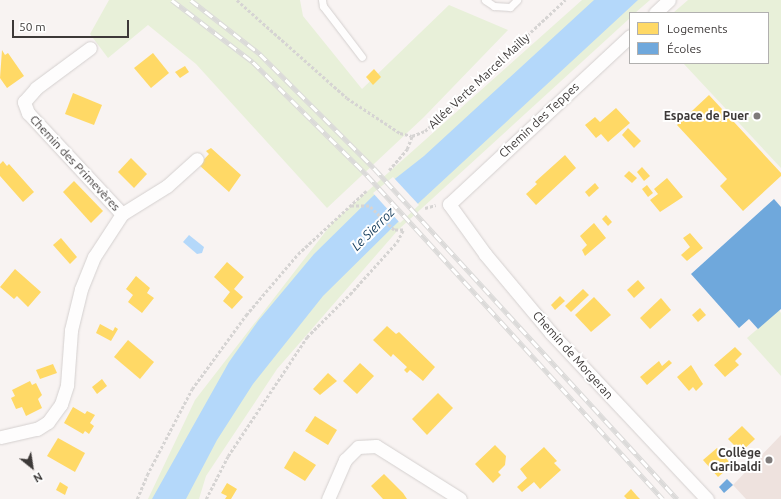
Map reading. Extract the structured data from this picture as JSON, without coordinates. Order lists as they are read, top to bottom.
{
  "streets": {
    "street": ["Chemin des Teppes", "Chemin des Primevères", "Chemin de Morgeran"],
    "path": ["Allée Verte Marcel Mailly"]
  },
  "crossings": [
    ["Chemin des Teppes", "Chemin de Morgeran"]
  ],
  "water": ["Le Sierroz"],
  "places": ["Espace de Puer", "Collège Garibaldi"],
  "legend": ["Logements", "Écoles"],
  "scale_bar": "50 m",
  "north": "bottom right"
}
